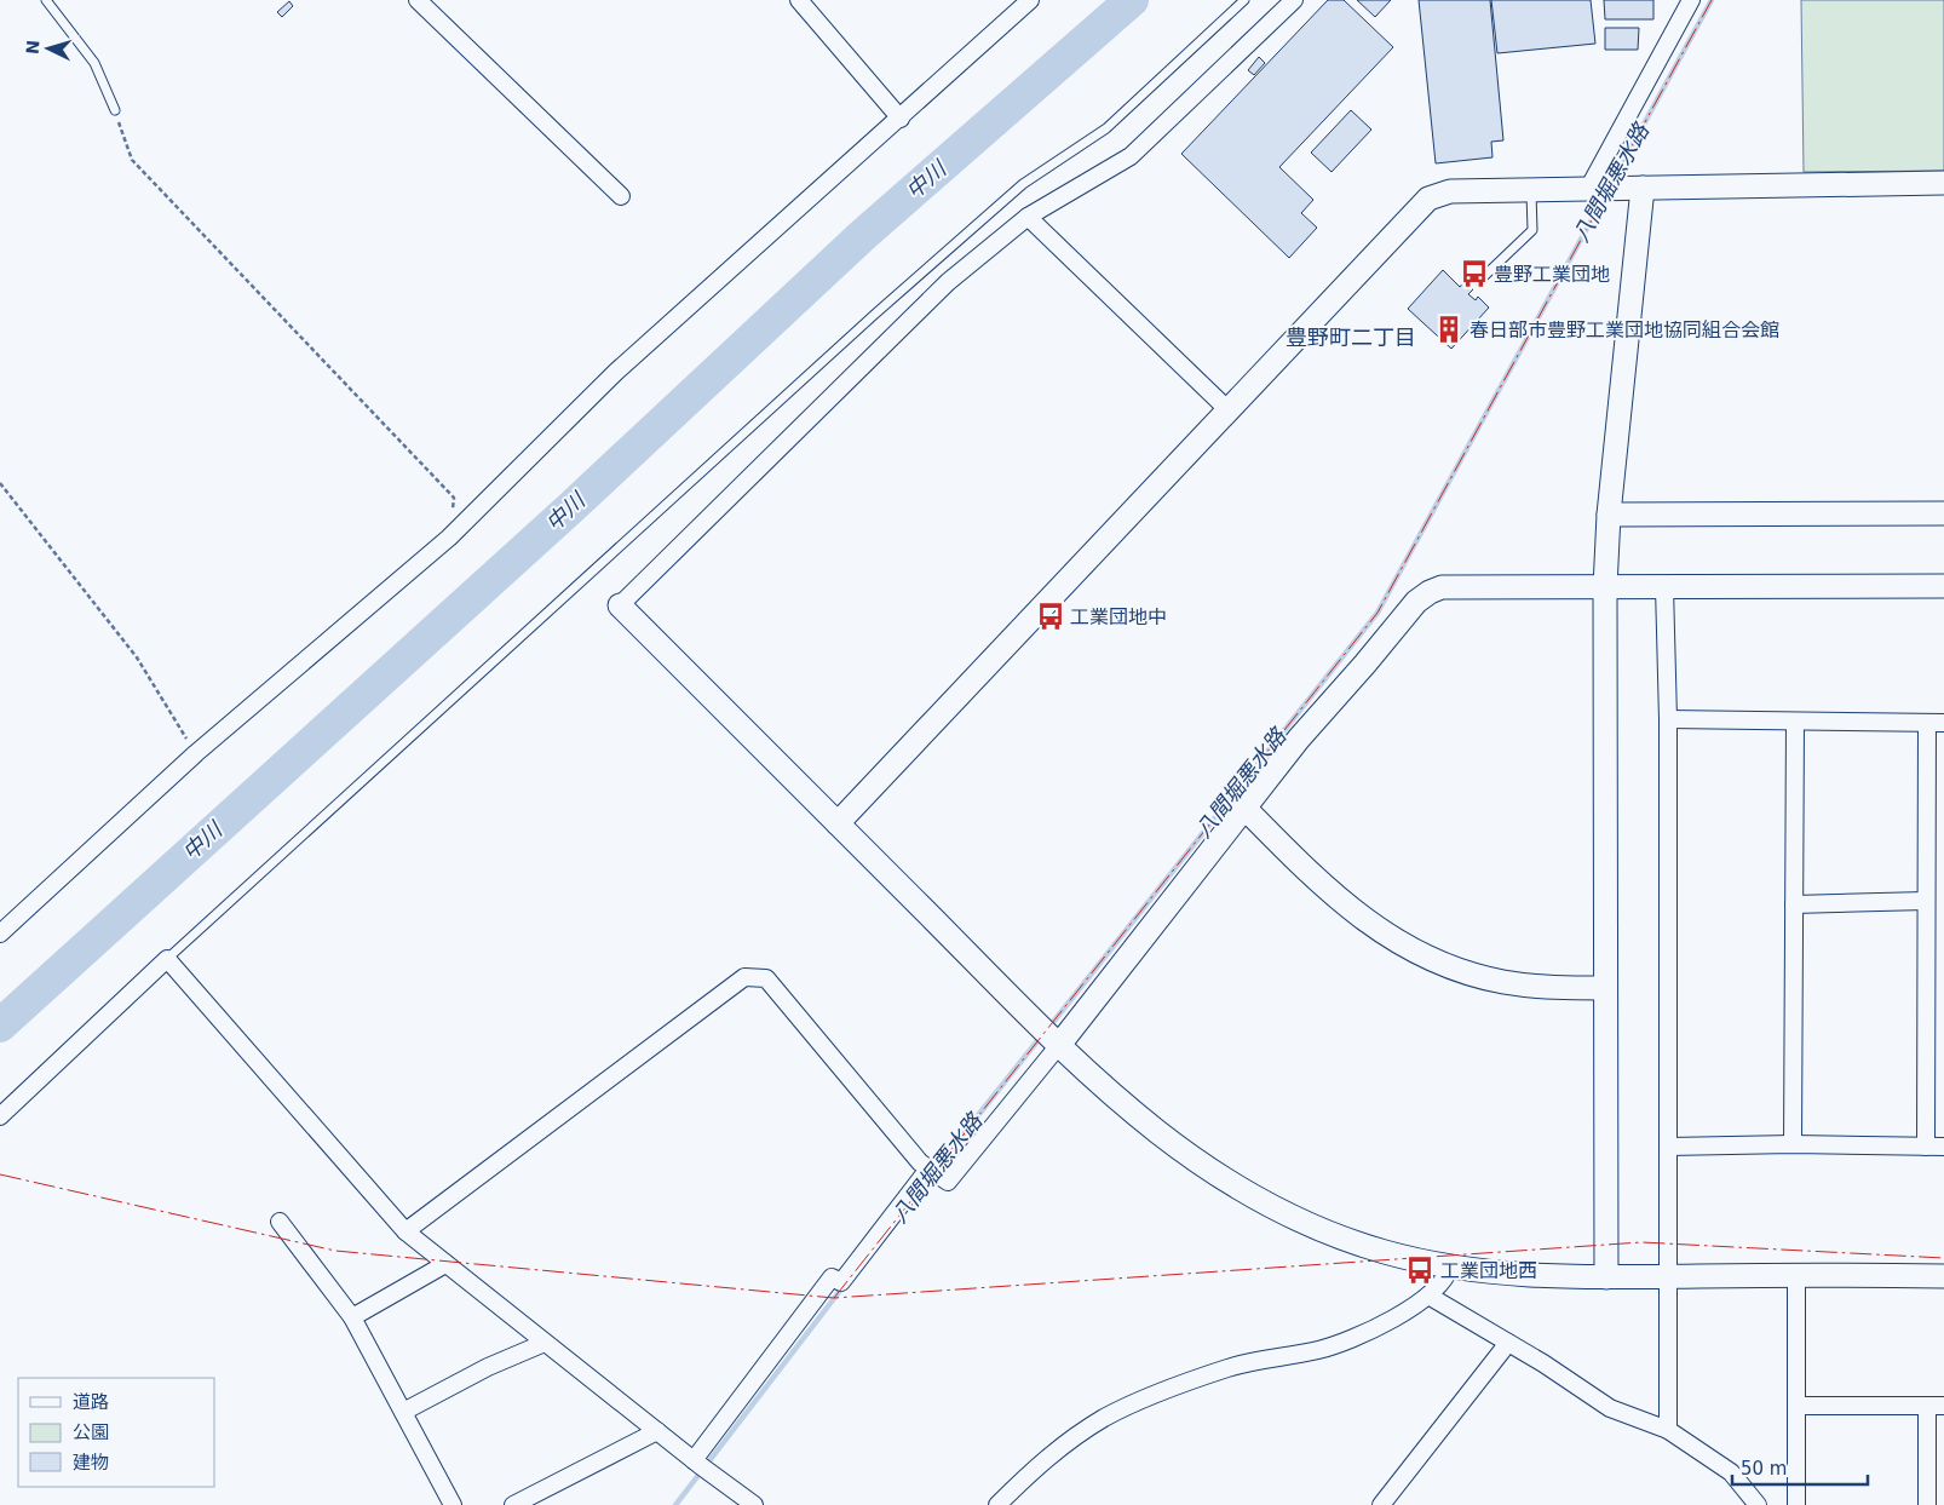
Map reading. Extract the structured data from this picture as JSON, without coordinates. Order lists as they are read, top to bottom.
{
  "districts": ["豊野町二丁目"],
  "water": ["中川", "八間堀悪水路"],
  "places": {
    "bus stop": ["豊野工業団地", "工業団地中", "工業団地西"],
    "building": ["春日部市豊野工業団地協同組合会館"]
  },
  "legend": ["道路", "公園", "建物"],
  "scale_bar": "50 m",
  "north": "left"
}
